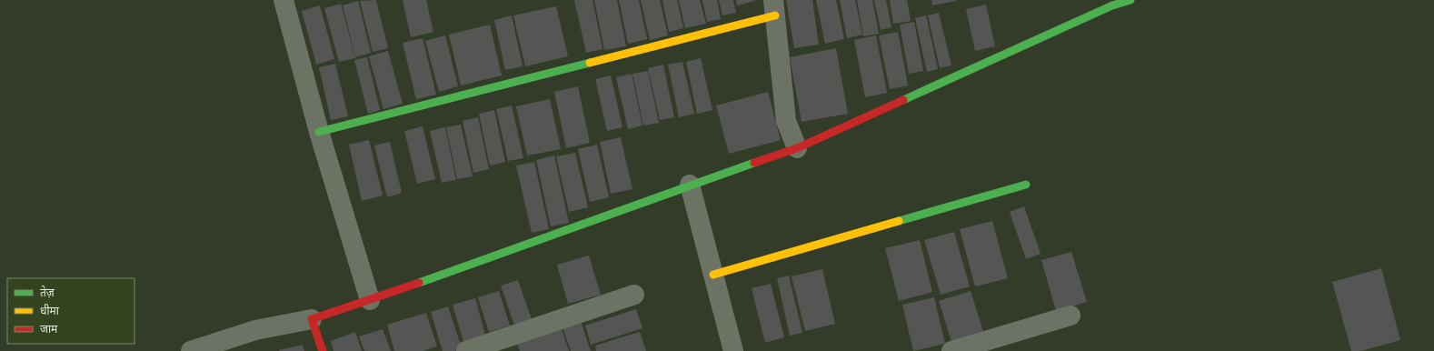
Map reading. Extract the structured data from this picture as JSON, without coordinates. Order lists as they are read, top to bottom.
{
  "legend": ["तेज़", "धीमा", "जाम"]
}
